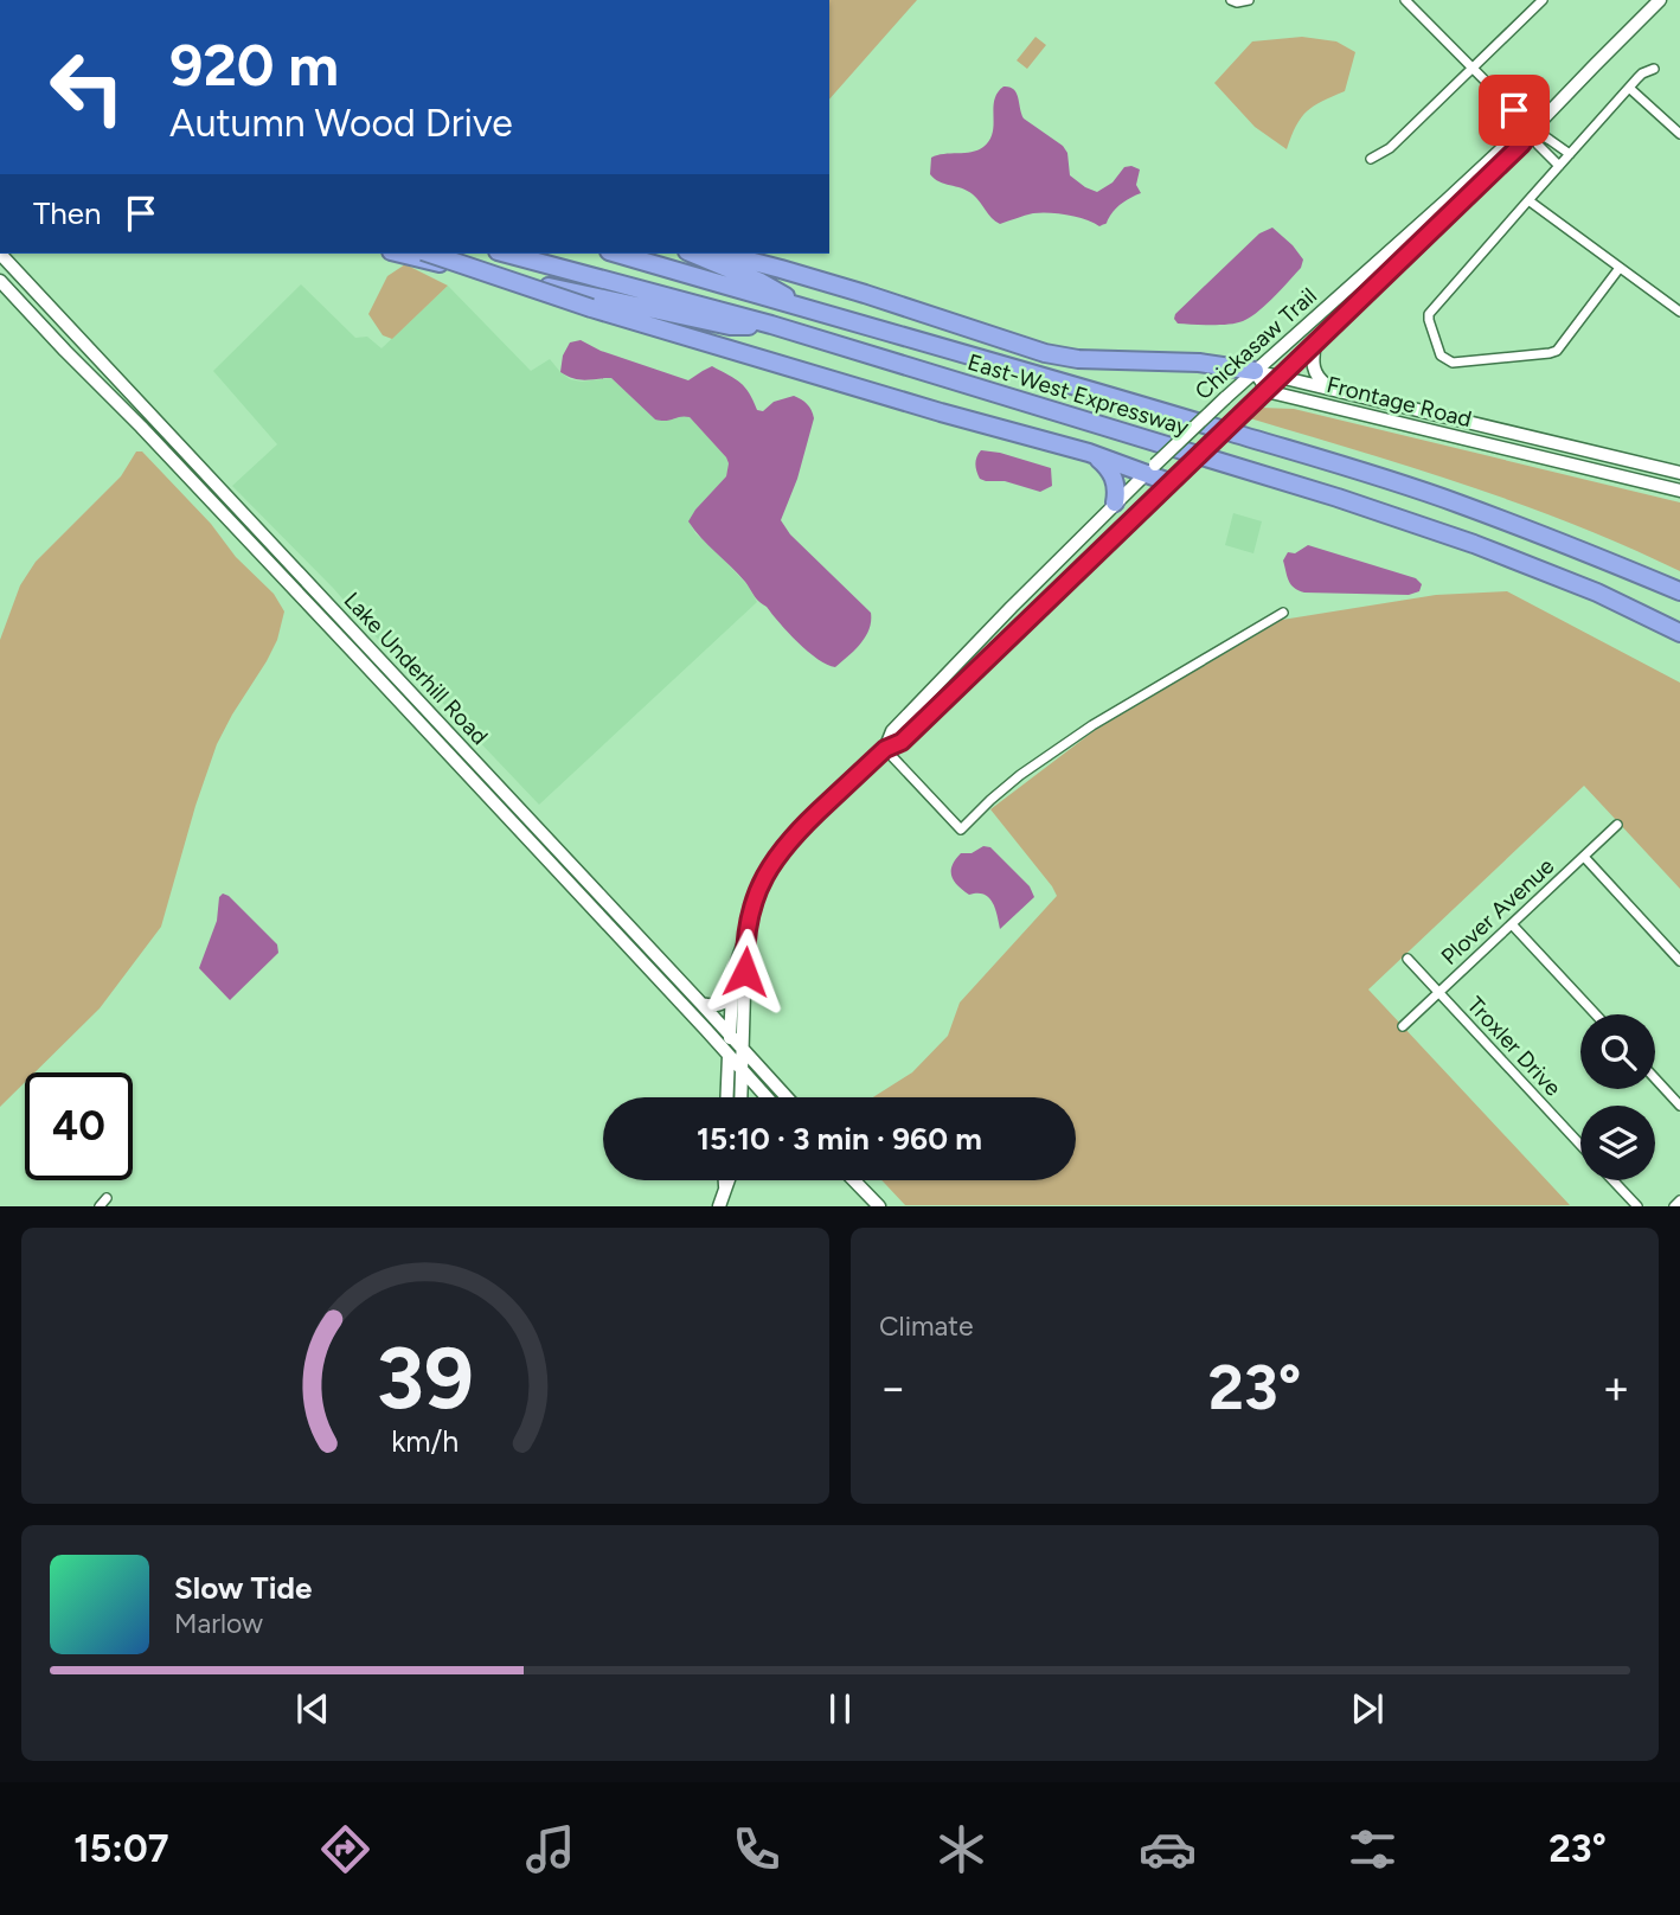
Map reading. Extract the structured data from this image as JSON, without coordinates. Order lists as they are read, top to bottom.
{
  "streets": {
    "highway": ["East-West Expressway"],
    "street": [
      "Chickasaw Trail",
      "Frontage Road",
      "Lake Underhill Road",
      "Plover Avenue",
      "Troxler Drive"
    ]
  },
  "crossings": [
    ["Chickasaw Trail", "Frontage Road"],
    ["Chickasaw Trail", "Lake Underhill Road"],
    ["Plover Avenue", "Troxler Drive"]
  ],
  "page": {
    "turn": ["920 m", "Autumn Wood Drive"],
    "then": "Then",
    "limit": "40",
    "trip": "15:10 · 3 min · 960 m",
    "tile": "Climate",
    "heat": ["−", "23°", "+"],
    "song": ["Slow Tide", "Marlow"],
    "tabs": ["15:07", "23°"],
    "gauge": ["39", "km/h"]
  }
}
